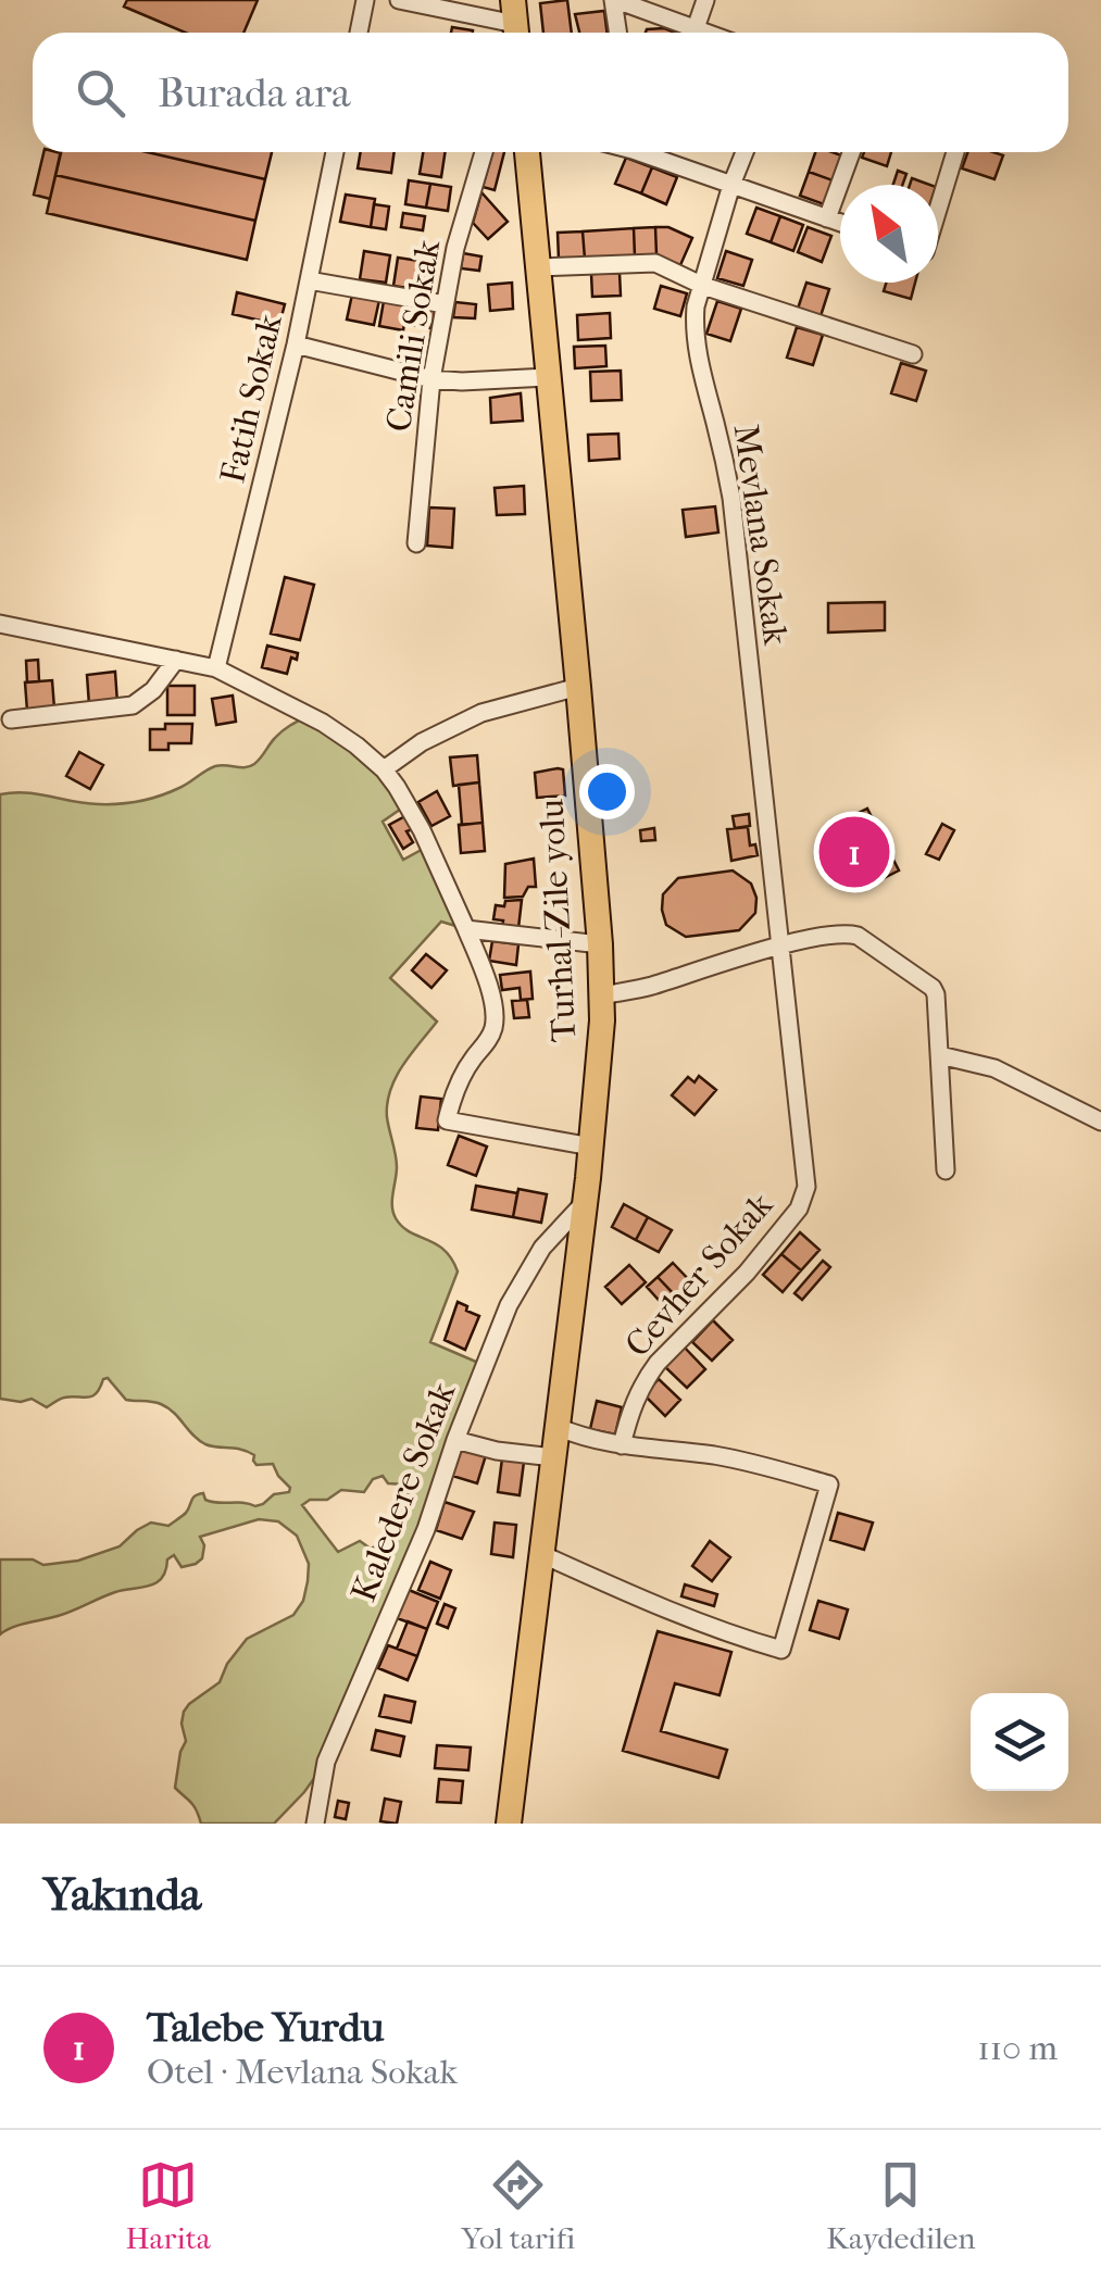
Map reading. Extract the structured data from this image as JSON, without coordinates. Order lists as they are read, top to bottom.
{
  "streets": {
    "main road": ["Turhal-Zile yolu"],
    "street": [
      "Camili Sokak",
      "Fatih Sokak",
      "Mevlana Sokak",
      "Cevher Sokak",
      "Kaledere Sokak"
    ]
  },
  "crossings": [
    ["Mevlana Sokak", "Cevher Sokak"],
    ["Turhal-Zile yolu", "Kaledere Sokak"]
  ],
  "north": "top left",
  "page": {
    "search": "Burada ara",
    "pins": "1",
    "heading": "Yakında",
    "list": [
      {
        "mark": "1",
        "name": "Talebe Yurdu",
        "note": "Otel · Mevlana Sokak",
        "value": "110 m"
      }
    ],
    "nav": ["Harita", "Yol tarifi", "Kaydedilen"]
  }
}
